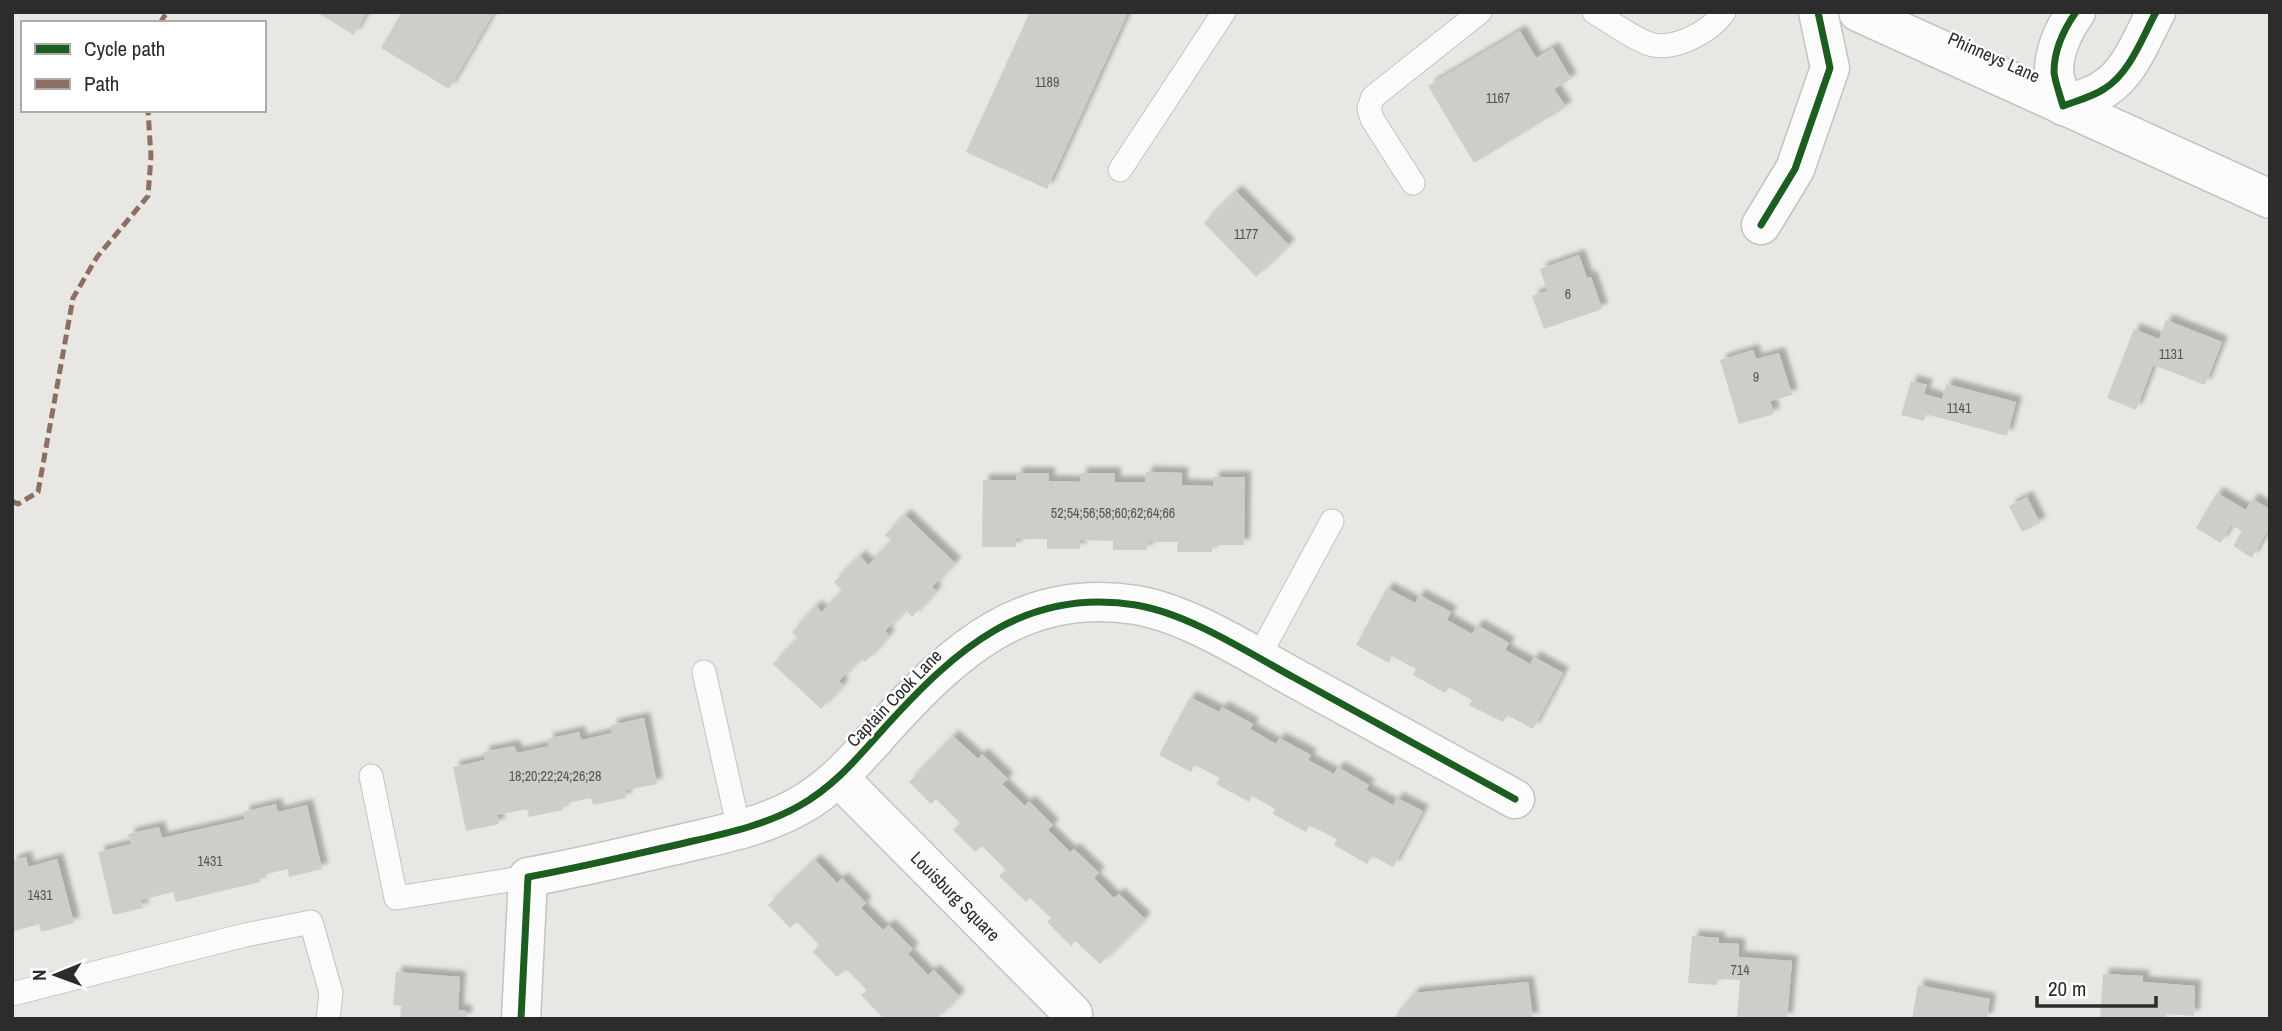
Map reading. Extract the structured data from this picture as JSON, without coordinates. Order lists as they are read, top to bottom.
{
  "streets": {
    "street": ["Phinneys Lane", "Captain Cook Lane", "Louisburg Square"]
  },
  "crossings": [
    ["Captain Cook Lane", "Louisburg Square"]
  ],
  "house_numbers": [
    "1189",
    "1167",
    "1177",
    "6",
    "1131",
    "9",
    "1141",
    "52;54;56;58;60;62;64;66",
    "18;20;22;24;26;28",
    "1431",
    "1431",
    "714"
  ],
  "legend": ["Cycle path", "Path"],
  "scale_bar": "20 m",
  "north": "left"
}
